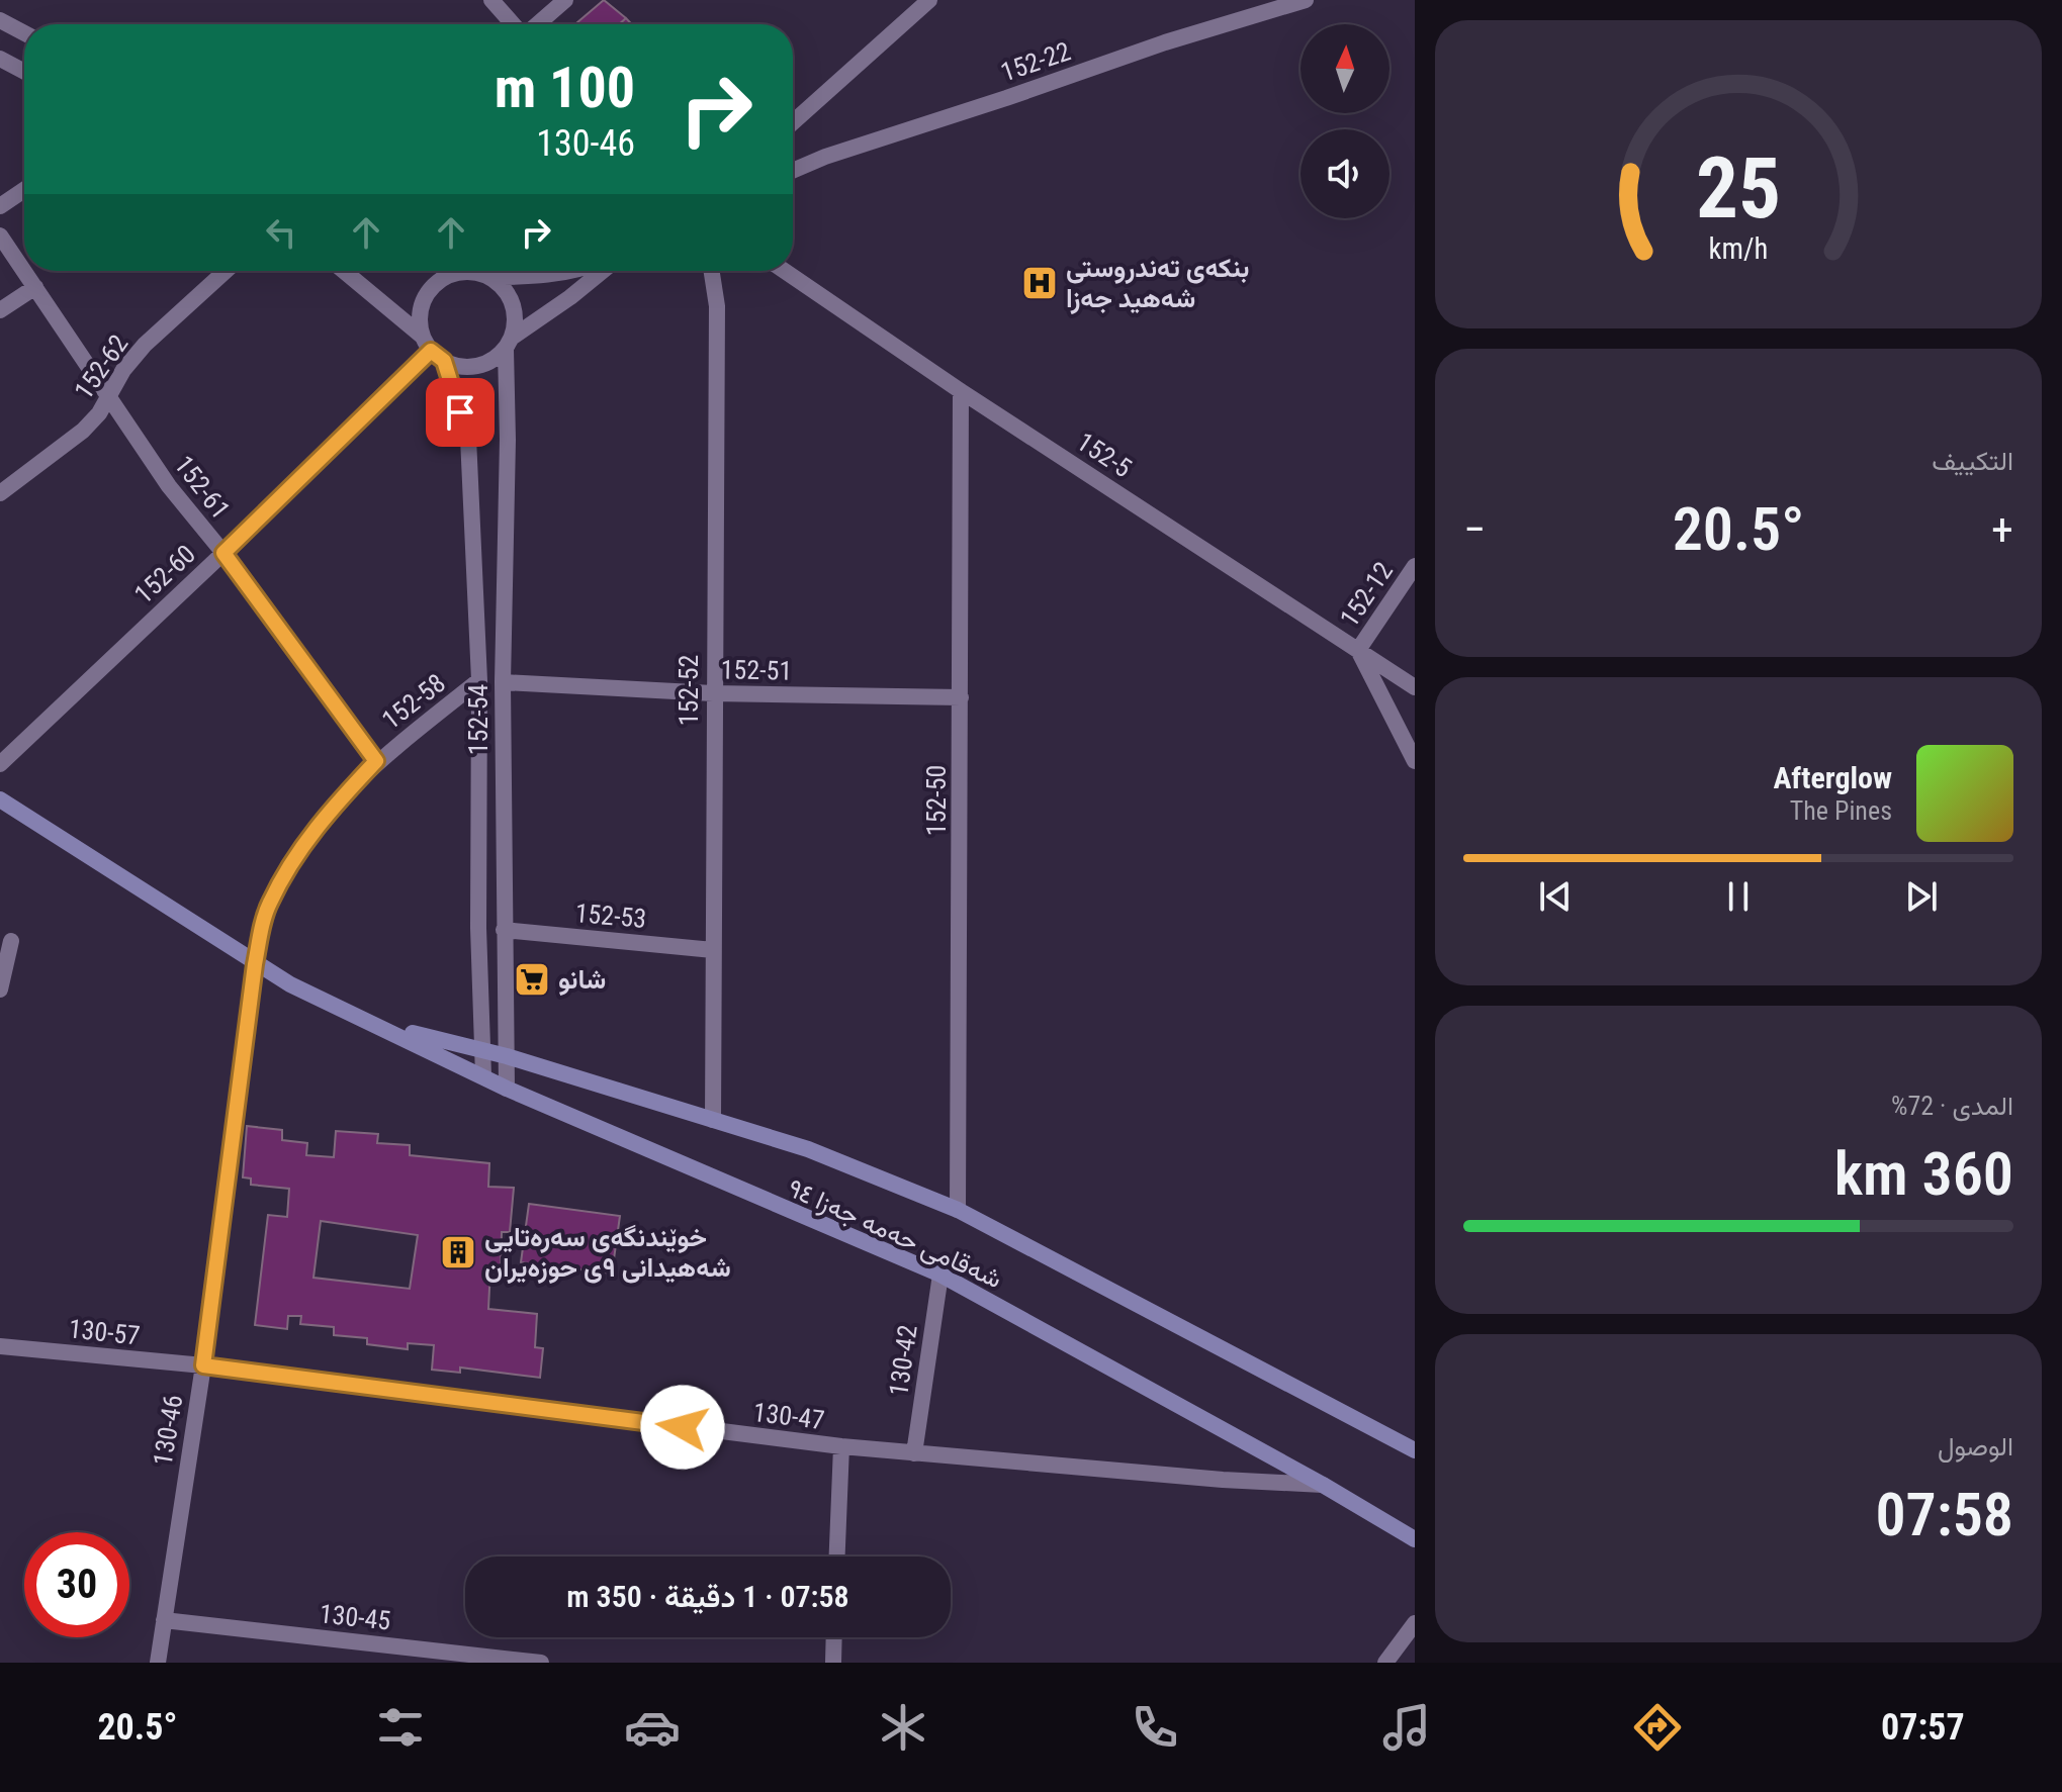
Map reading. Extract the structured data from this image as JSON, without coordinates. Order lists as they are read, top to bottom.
{
  "streets": {
    "main road": ["شەقامی حەمە جەزا ٩٤"],
    "street": [
      "152-22",
      "152-62",
      "152-5",
      "152-61",
      "152-60",
      "152-12",
      "152-51",
      "152-52",
      "152-58",
      "152-54",
      "152-50",
      "152-53",
      "130-57",
      "130-42",
      "130-47",
      "130-46",
      "130-45"
    ]
  },
  "crossings": [
    ["152-62", "152-61"],
    ["152-5", "152-12"],
    ["152-5", "152-50"],
    ["152-61", "152-60"],
    ["152-61", "152-58"],
    ["152-60", "152-54"],
    ["152-51", "152-52"],
    ["152-51", "152-54"],
    ["152-51", "152-50"],
    ["152-52", "152-53"],
    ["152-52", "شەقامی حەمە جەزا ٩٤"],
    ["152-58", "152-54"],
    ["152-58", "شەقامی حەمە جەزا ٩٤"],
    ["152-58", "130-46"],
    ["152-54", "152-53"],
    ["152-54", "شەقامی حەمە جەزا ٩٤"],
    ["152-50", "شەقامی حەمە جەزا ٩٤"],
    ["شەقامی حەمە جەزا ٩٤", "130-42"],
    ["شەقامی حەمە جەزا ٩٤", "130-47"],
    ["شەقامی حەمە جەزا ٩٤", "130-46"],
    ["130-57", "130-47"],
    ["130-57", "130-46"],
    ["130-42", "130-47"],
    ["130-47", "130-46"],
    ["130-46", "130-45"]
  ],
  "places": {
    "hospital": ["بنکەی تەندروستی شەهید جەزا"],
    "supermarket": ["شانو"],
    "building": ["خوێندنگەی سەرەتایی شەهیدانی ٩ی حوزەیران"]
  },
  "north": "top",
  "page": {
    "turn": ["100 m", "130-46"],
    "tile": [
      "التكييف",
      ["المدى · 72%", "360 km"],
      ["الوصول", "07:58"]
    ],
    "heat": ["−", "20.5°", "+"],
    "song": ["Afterglow", "The Pines"],
    "limit": "30",
    "trip": "07:58 · 1 دقيقة · 350 m",
    "tabs": ["07:57", "20.5°"],
    "gauge": ["25", "km/h"]
  }
}
